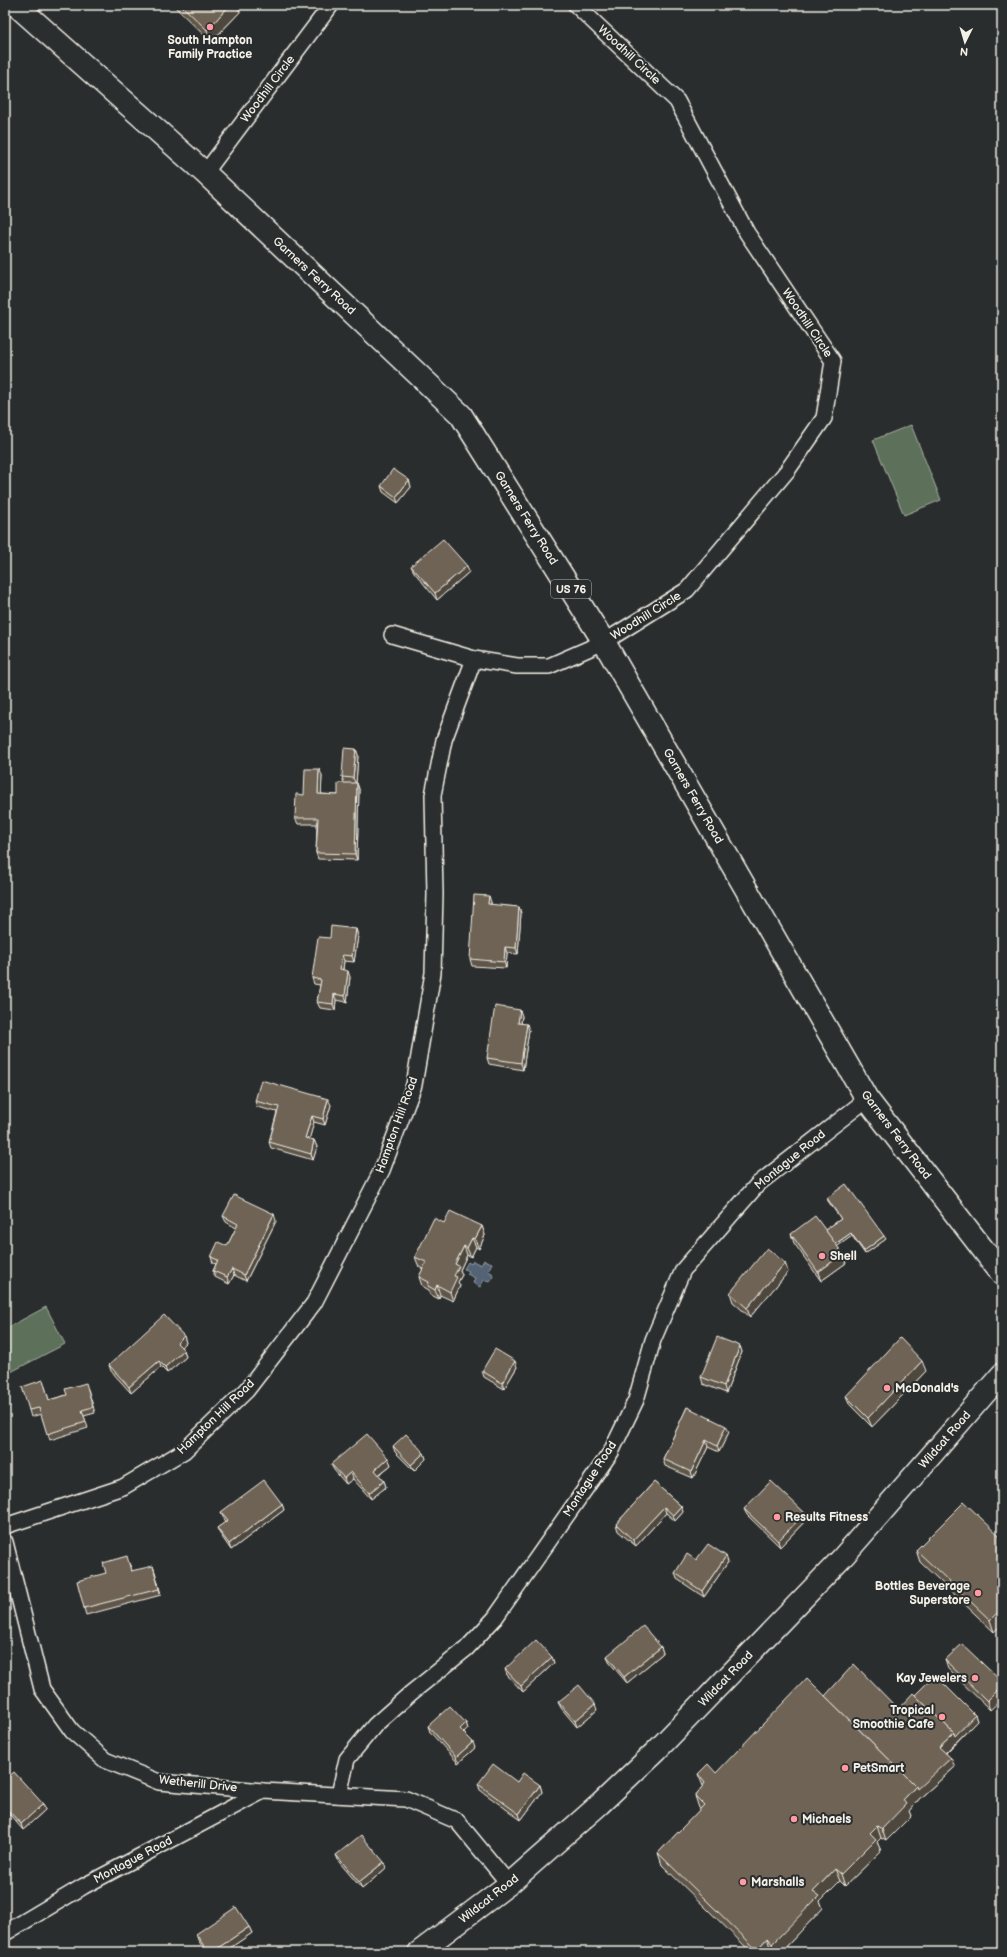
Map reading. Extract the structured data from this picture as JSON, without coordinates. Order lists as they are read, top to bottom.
{
  "streets": {
    "main road": ["Garners Ferry Road", "US 76", "Wildcat Road"],
    "street": [
      "Woodhill Circle",
      "Hampton Hill Road",
      "Montague Road",
      "Wetherill Drive"
    ]
  },
  "crossings": [
    ["Woodhill Circle", "Garners Ferry Road"],
    ["Garners Ferry Road", "Montague Road"],
    ["Montague Road", "Wetherill Drive"],
    ["Wildcat Road", "Wetherill Drive"]
  ],
  "places": [
    "South Hampton Family Practice",
    "Shell",
    "McDonald's",
    "Results Fitness",
    "Bottles Beverage Superstore",
    "Kay Jewelers",
    "Tropical Smoothie Cafe",
    "PetSmart",
    "Michaels",
    "Marshalls"
  ],
  "north": "bottom"
}
